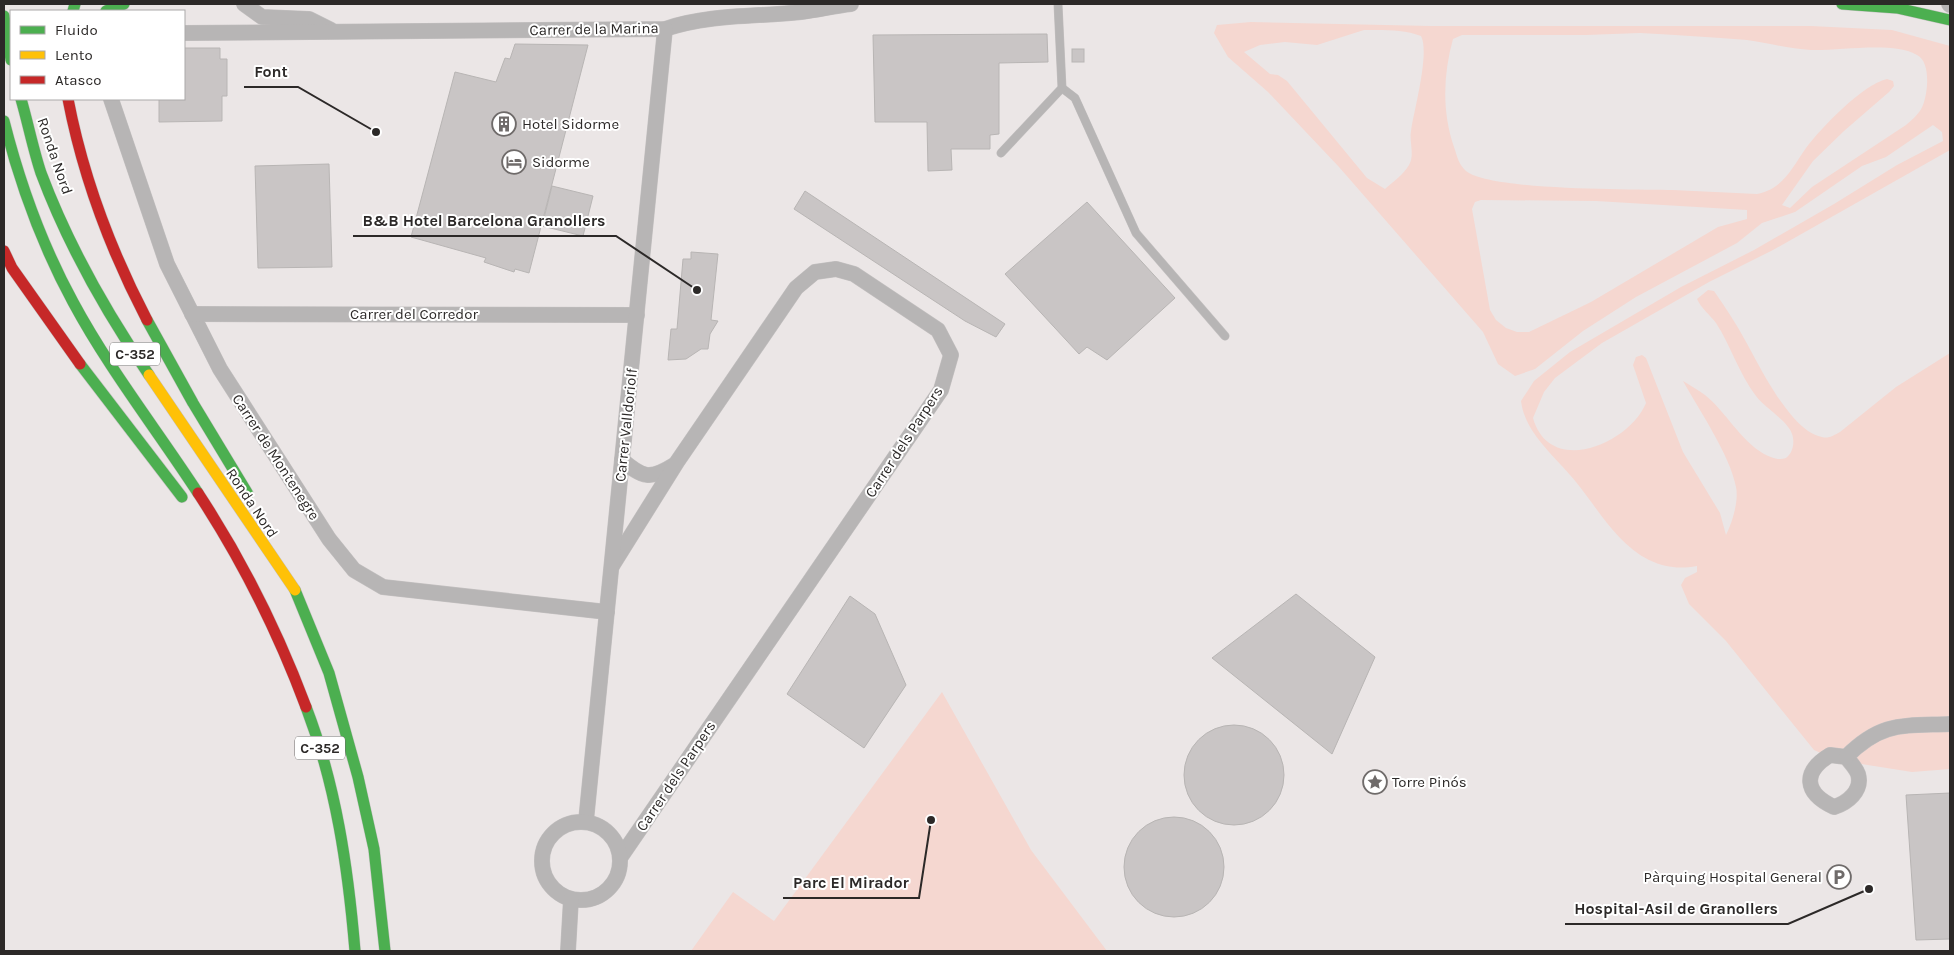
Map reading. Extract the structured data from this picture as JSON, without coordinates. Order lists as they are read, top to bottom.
{
  "streets": {
    "main road": ["Ronda Nord", "C-352"],
    "street": [
      "Carrer de la Marina",
      "Carrer del Corredor",
      "Carrer Valldoriolf",
      "Carrer dels Parpers",
      "Carrer de Montenegre"
    ]
  },
  "crossings": [
    ["Carrer de la Marina", "Carrer Valldoriolf"],
    ["Carrer del Corredor", "Carrer Valldoriolf"],
    ["Carrer del Corredor", "Carrer de Montenegre"],
    ["Carrer Valldoriolf", "Carrer dels Parpers"],
    ["Carrer Valldoriolf", "Carrer de Montenegre"]
  ],
  "places": {
    "building": ["Hotel Sidorme"],
    "other": [
      "Font",
      "B&B Hotel Barcelona Granollers",
      "Parc El Mirador",
      "Hospital-Asil de Granollers"
    ],
    "hotel": ["Sidorme"],
    "place": ["Torre Pinós"],
    "parking": ["Pàrquing Hospital General"]
  },
  "legend": ["Fluido", "Lento", "Atasco"]
}
